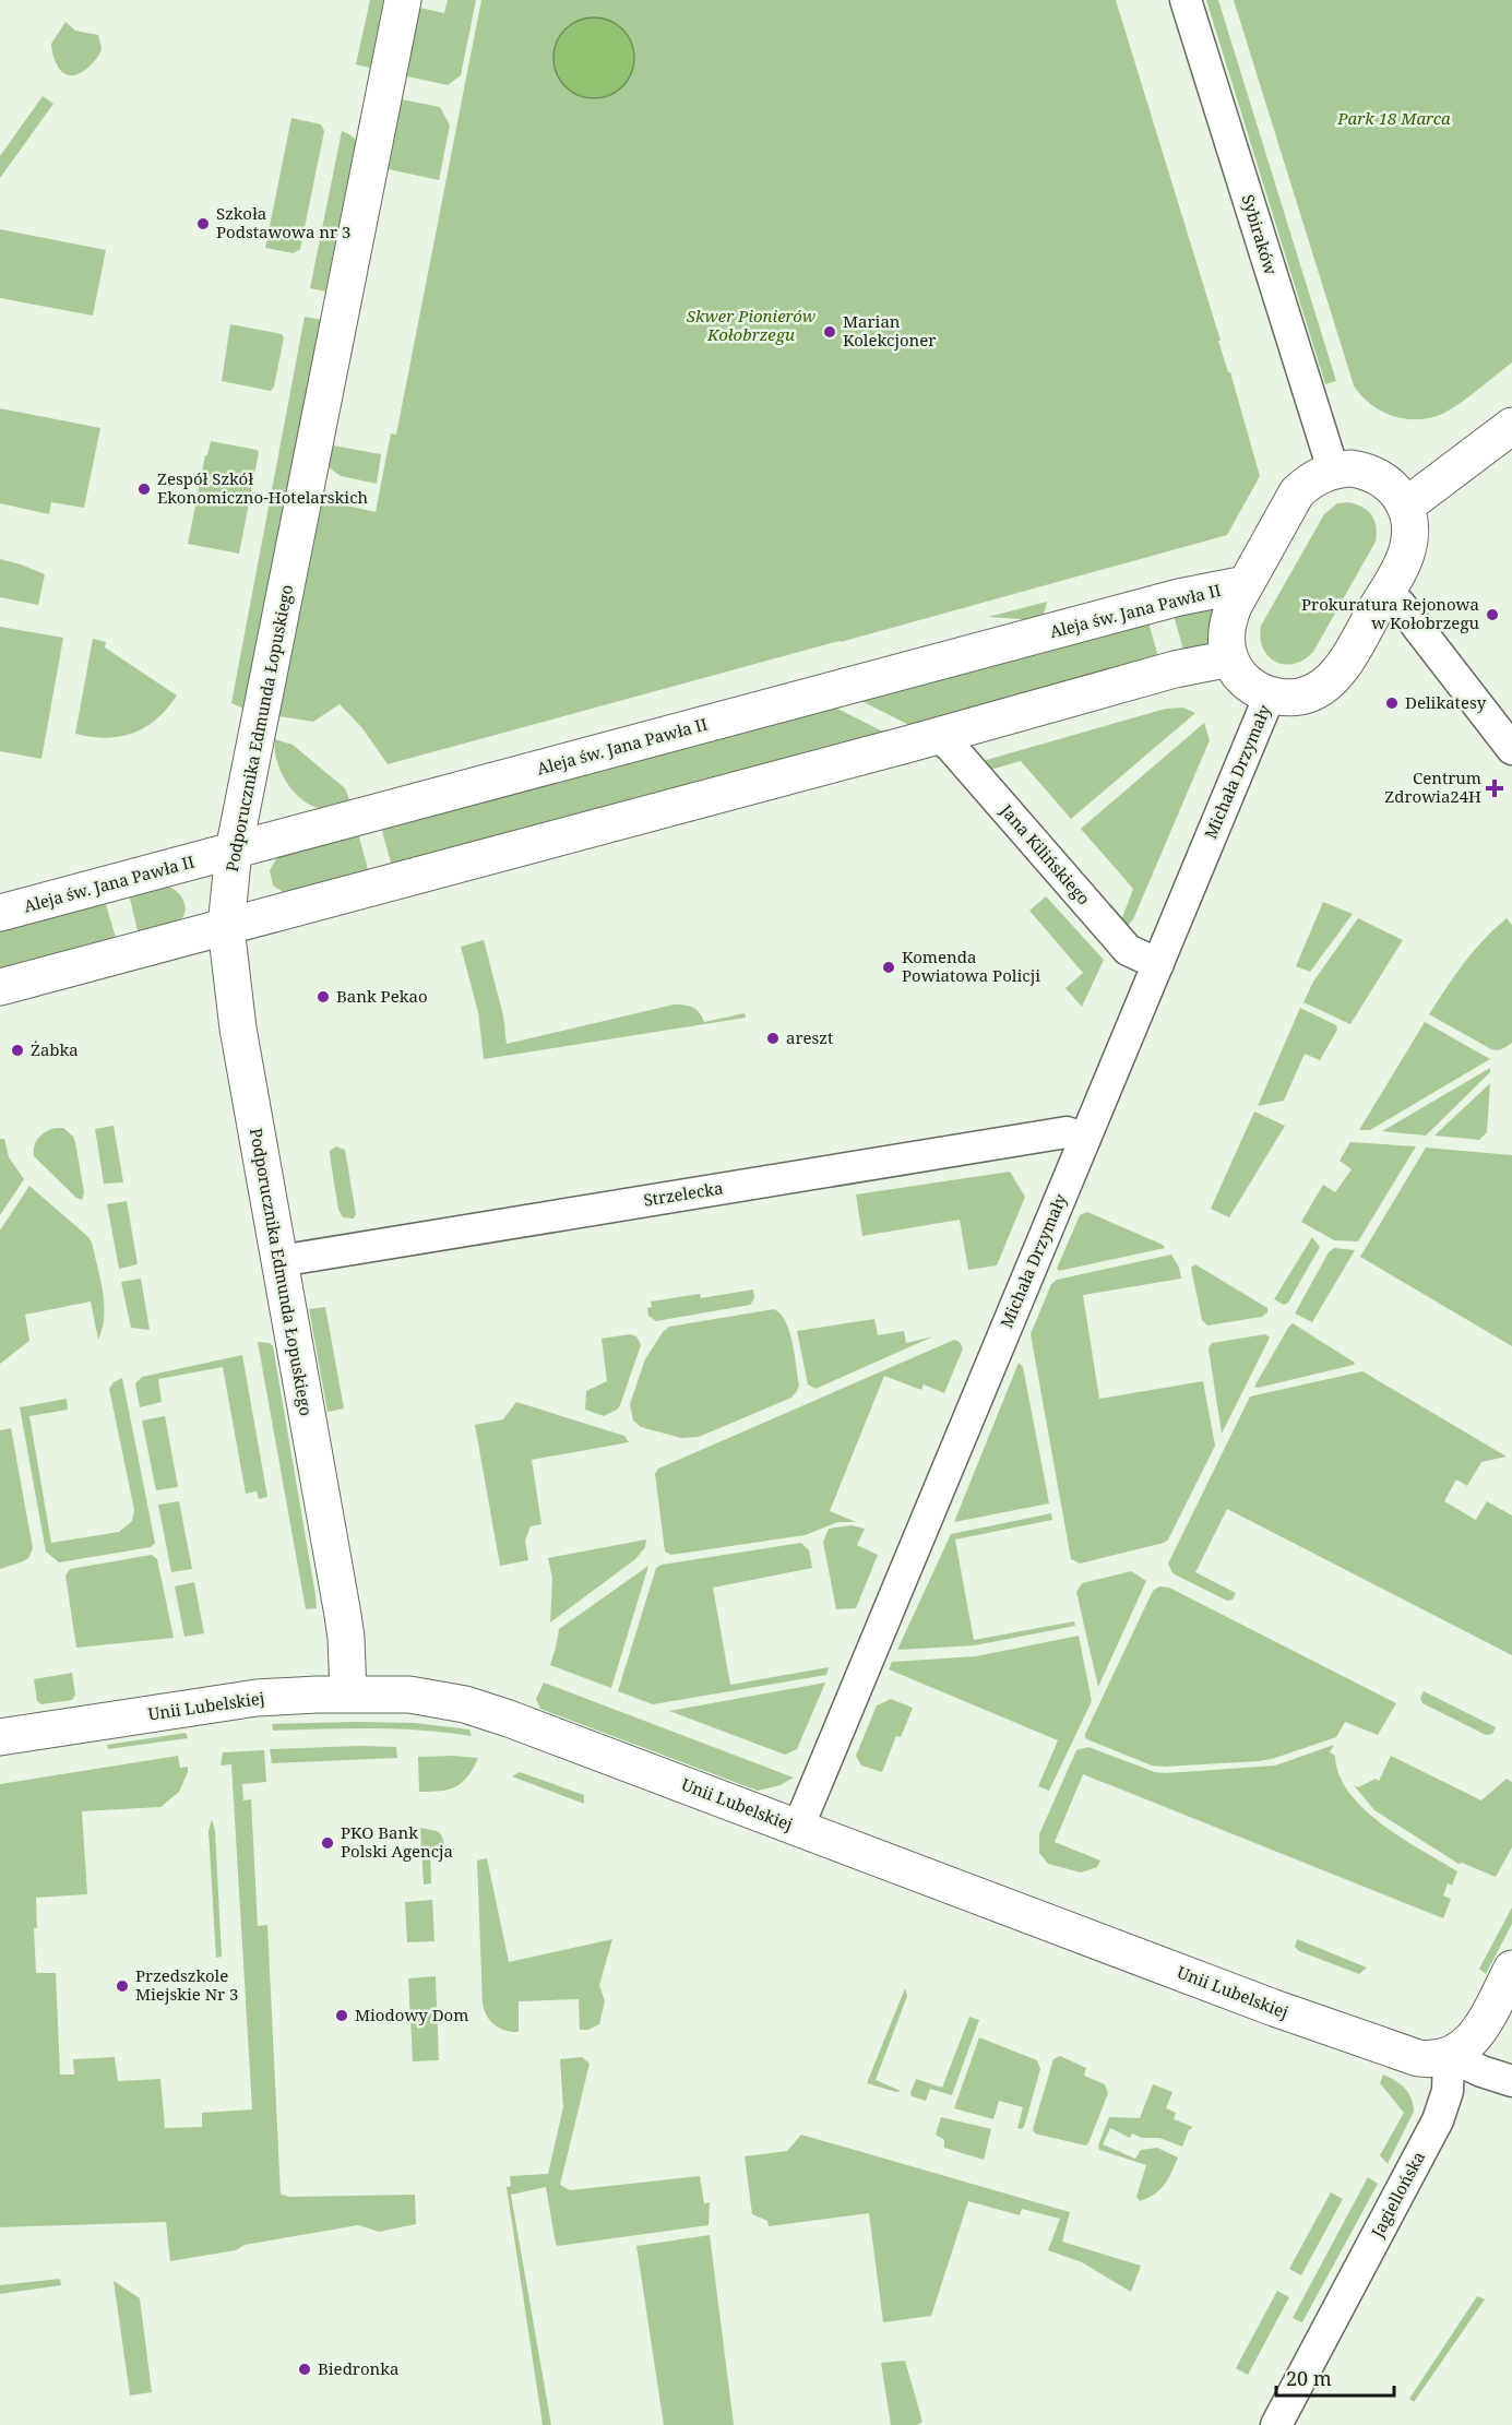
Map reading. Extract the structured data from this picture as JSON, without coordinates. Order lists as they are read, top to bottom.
{
  "streets": {
    "street": [
      "Sybiraków",
      "Aleja św. Jana Pawła II",
      "Podporucznika Edmunda Łopuskiego",
      "Michała Drzymały",
      "Jana Kilińskiego",
      "Strzelecka",
      "Unii Lubelskiej",
      "Jagiellońska"
    ]
  },
  "crossings": [
    ["Aleja św. Jana Pawła II", "Podporucznika Edmunda Łopuskiego"],
    ["Podporucznika Edmunda Łopuskiego", "Strzelecka"],
    ["Podporucznika Edmunda Łopuskiego", "Unii Lubelskiej"],
    ["Michała Drzymały", "Jana Kilińskiego"],
    ["Michała Drzymały", "Strzelecka"],
    ["Michała Drzymały", "Unii Lubelskiej"],
    ["Unii Lubelskiej", "Jagiellońska"]
  ],
  "parks": ["Park 18 Marca", "Skwer Pionierów Kołobrzegu"],
  "places": {
    "other": [
      "Szkoła Podstawowa nr 3",
      "Marian Kolekcjoner",
      "Zespół Szkół Ekonomiczno-Hotelarskich",
      "Prokuratura Rejonowa w Kołobrzegu",
      "Delikatesy",
      "Komenda Powiatowa Policji",
      "Bank Pekao",
      "areszt",
      "Żabka",
      "PKO Bank Polski Agencja",
      "Przedszkole Miejskie Nr 3",
      "Miodowy Dom",
      "Biedronka"
    ],
    "health": ["Centrum Zdrowia24H"]
  },
  "scale_bar": "20 m"
}
